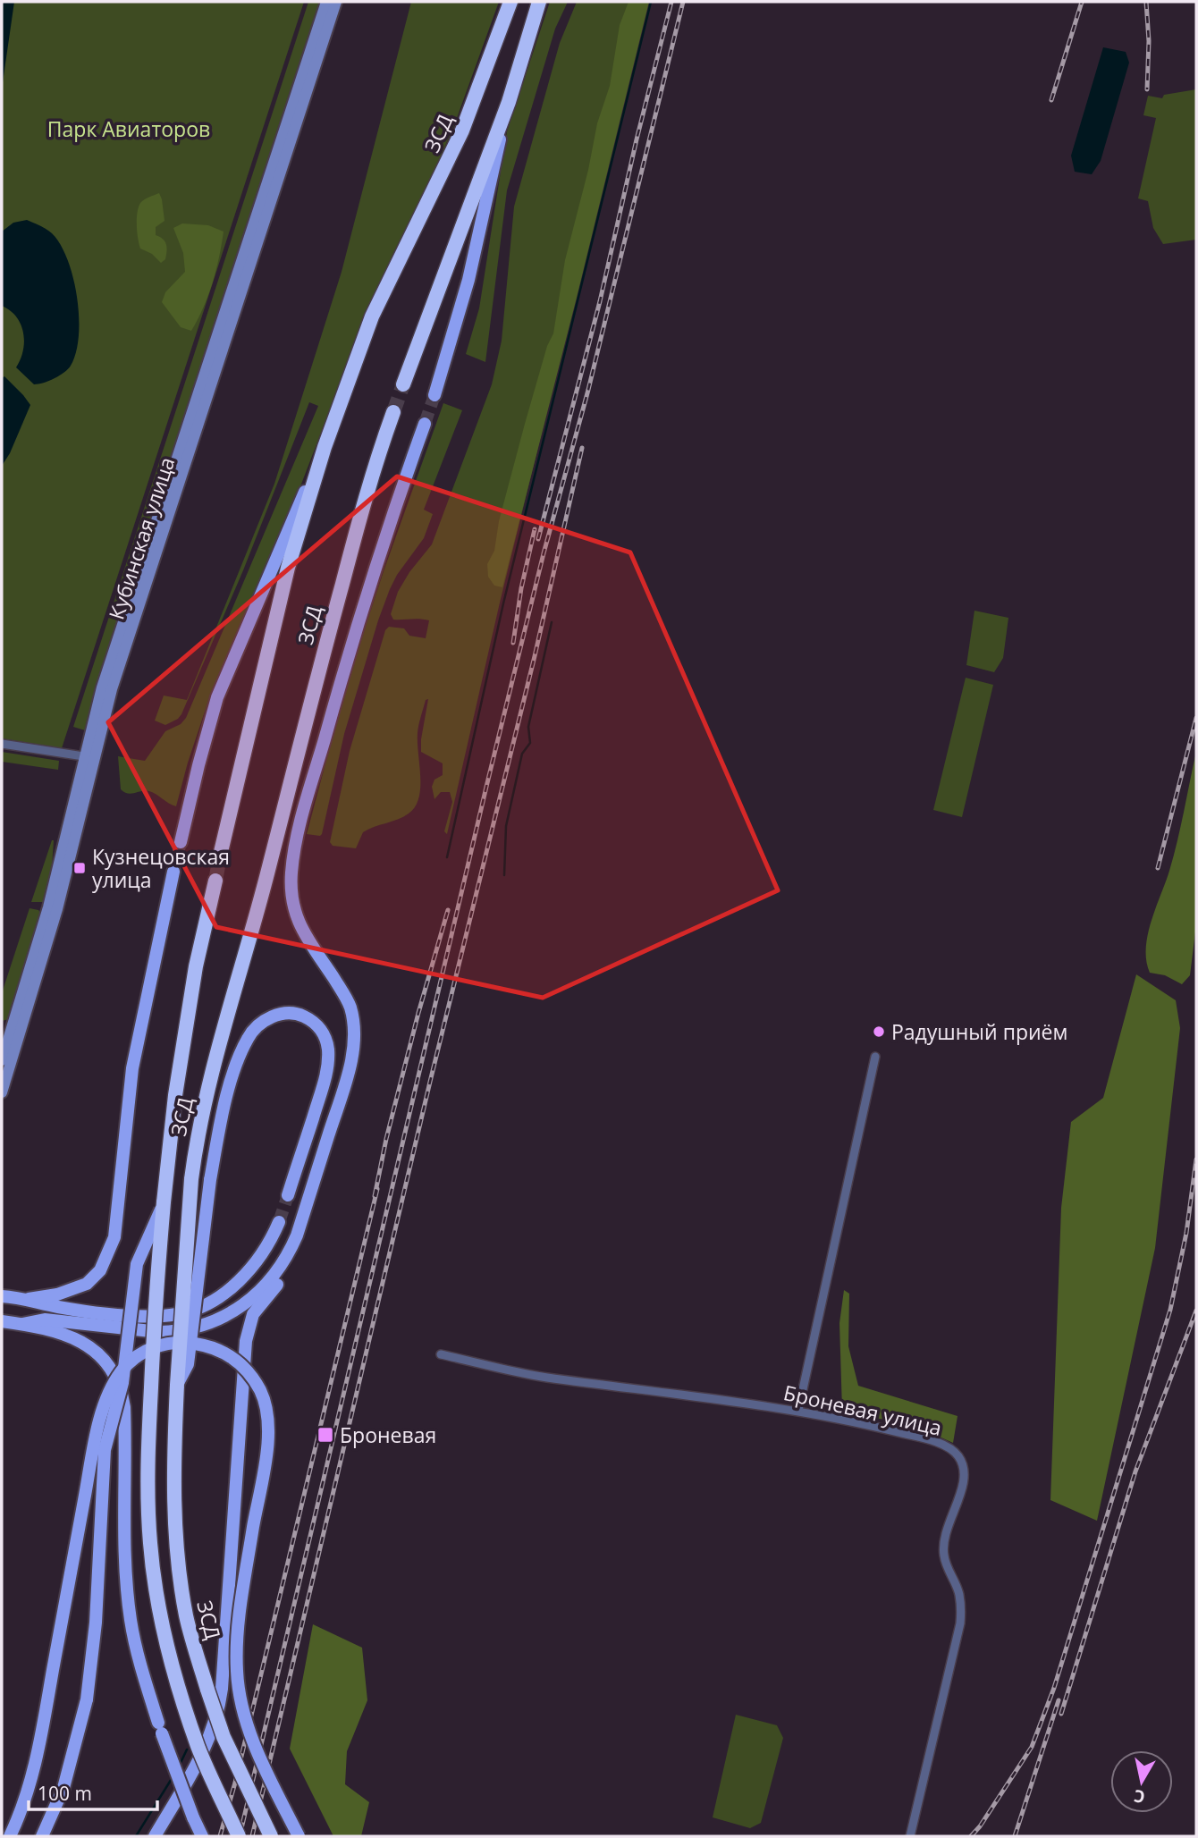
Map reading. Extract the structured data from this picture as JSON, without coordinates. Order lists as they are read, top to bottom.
{
  "streets": {
    "highway": ["ЗСД"],
    "main road": ["Кубинская улица"],
    "street": ["Броневая улица"]
  },
  "parks": ["Парк Авиаторов"],
  "places": {
    "transit": ["Кузнецовская улица", "Броневая"],
    "other": ["Радушный приём"]
  },
  "scale_bar": "100 m",
  "north": "bottom"
}
